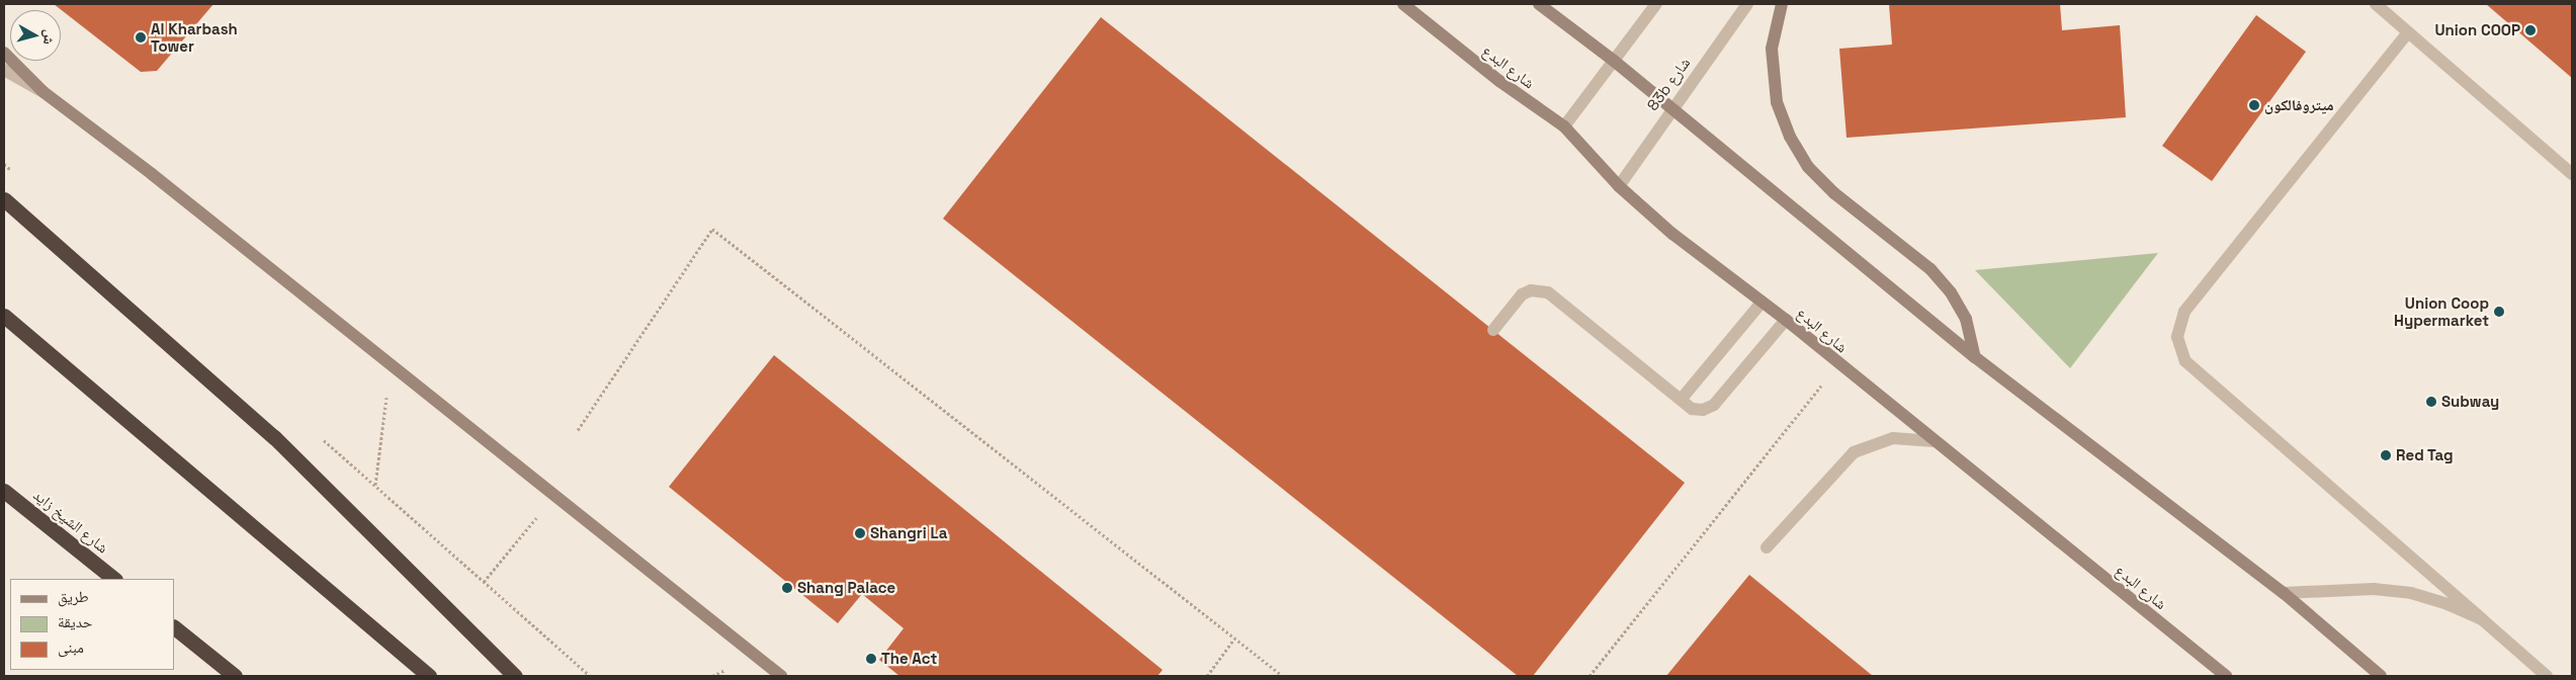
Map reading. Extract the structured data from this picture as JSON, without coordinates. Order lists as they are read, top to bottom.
{
  "streets": {
    "highway": ["شارع الشيخ زايد"],
    "main road": ["شارع البدع"],
    "street": ["83b شارع"]
  },
  "crossings": [
    ["شارع البدع", "83b شارع"]
  ],
  "places": [
    "Union COOP",
    "Al Kharbash Tower",
    "ميتروفالكون",
    "Union Coop Hypermarket",
    "Subway",
    "Red Tag",
    "Shangri La",
    "Shang Palace",
    "The Act"
  ],
  "legend": ["طريق", "حديقة", "مبنى"],
  "north": "right"
}
